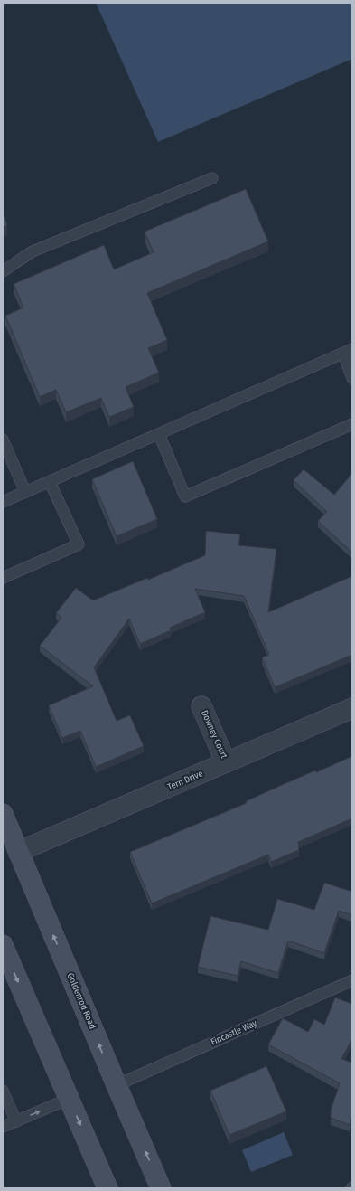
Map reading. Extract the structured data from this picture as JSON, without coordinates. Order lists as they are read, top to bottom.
{
  "streets": {
    "main road": ["Goldenrod Road"],
    "street": ["Downey Court", "Tern Drive"],
    "lane": ["Fincastle Way"]
  },
  "crossings": [
    ["Downey Court", "Tern Drive"],
    ["Tern Drive", "Goldenrod Road"],
    ["Goldenrod Road", "Fincastle Way"]
  ]
}
